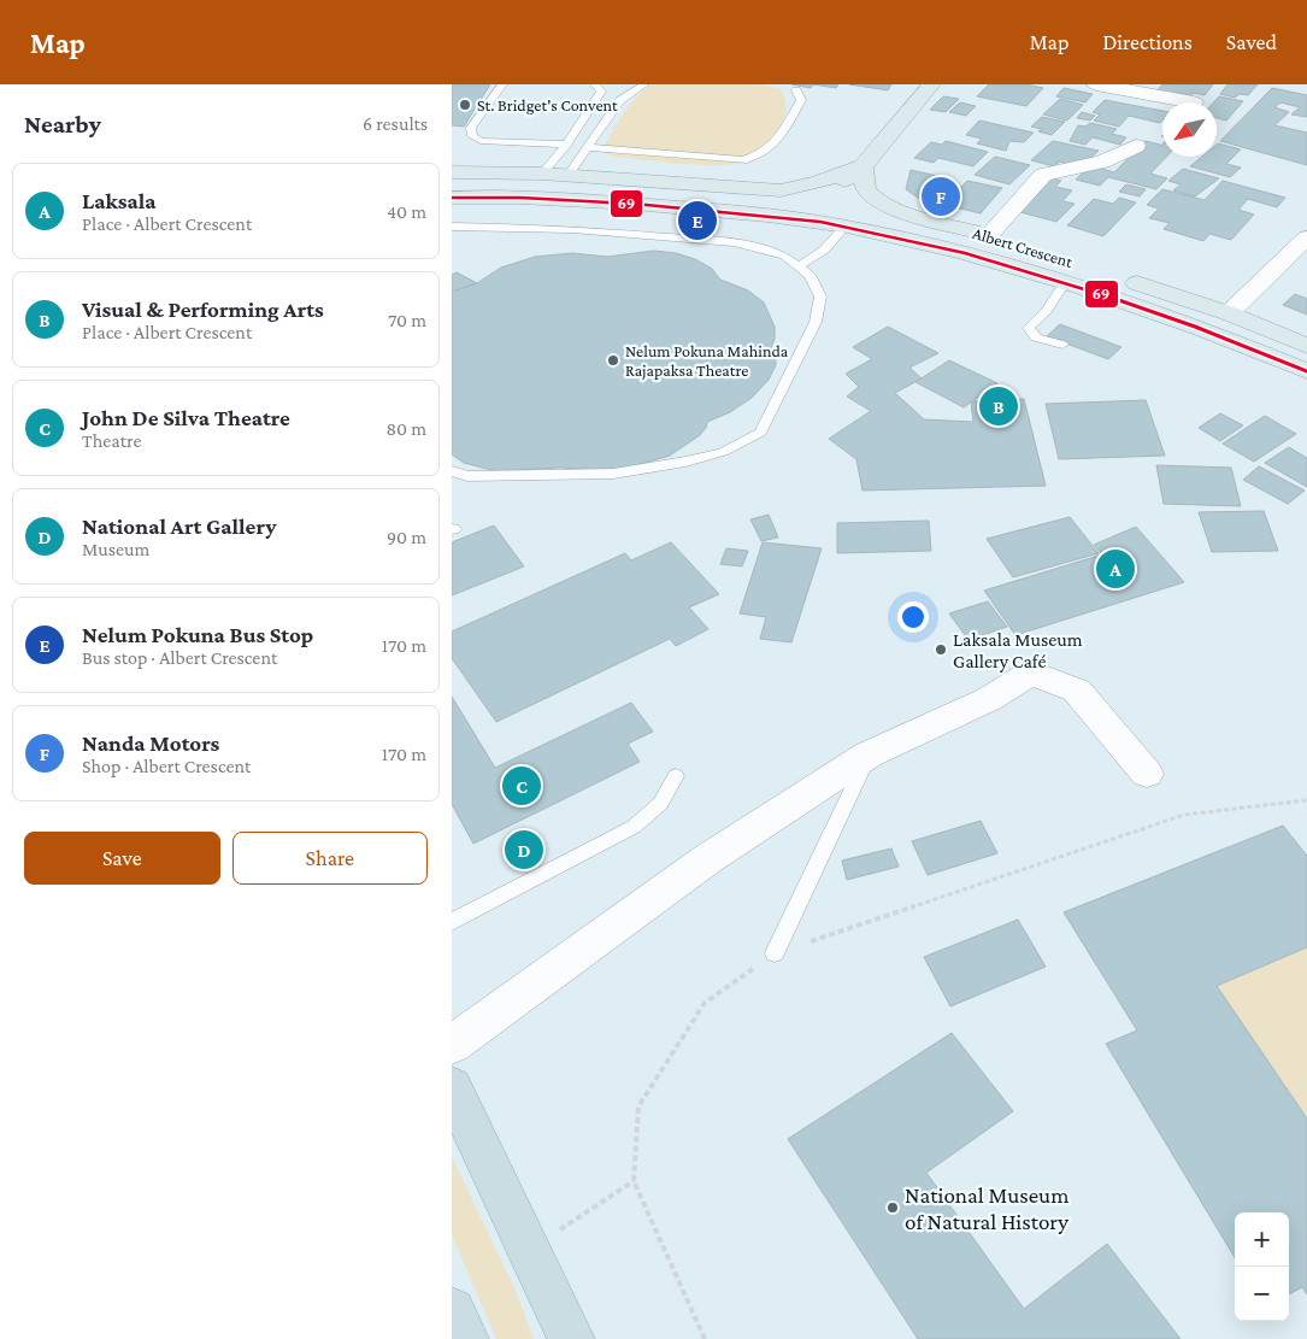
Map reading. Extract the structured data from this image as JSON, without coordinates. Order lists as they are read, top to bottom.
{
  "streets": {
    "main road": ["Albert Crescent"]
  },
  "places": [
    "St. Bridget's Convent",
    "Nelum Pokuna Mahinda Rajapaksa Theatre",
    "Laksala Museum Gallery Café",
    "National Museum of Natural History"
  ],
  "lines": ["transit line 69"],
  "north": "bottom left",
  "page": {
    "header": "Map",
    "nav": ["Map", "Directions", "Saved"],
    "heading": ["Nearby", "6 results"],
    "list": [
      {
        "mark": "A",
        "name": "Laksala",
        "note": "Place · Albert Crescent",
        "value": "40 m"
      },
      {
        "mark": "B",
        "name": "Visual & Performing Arts",
        "note": "Place · Albert Crescent",
        "value": "70 m"
      },
      {
        "mark": "C",
        "name": "John De Silva Theatre",
        "note": "Theatre",
        "value": "80 m"
      },
      {
        "mark": "D",
        "name": "National Art Gallery",
        "note": "Museum",
        "value": "90 m"
      },
      {
        "mark": "E",
        "name": "Nelum Pokuna Bus Stop",
        "note": "Bus stop · Albert Crescent",
        "value": "170 m"
      },
      {
        "mark": "F",
        "name": "Nanda Motors",
        "note": "Shop · Albert Crescent",
        "value": "170 m"
      }
    ],
    "pins": [
      "F",
      "E",
      "B",
      "A",
      "C",
      "D"
    ],
    "buttons": ["Save", "Share"],
    "map_buttons": ["+", "−"]
  }
}
